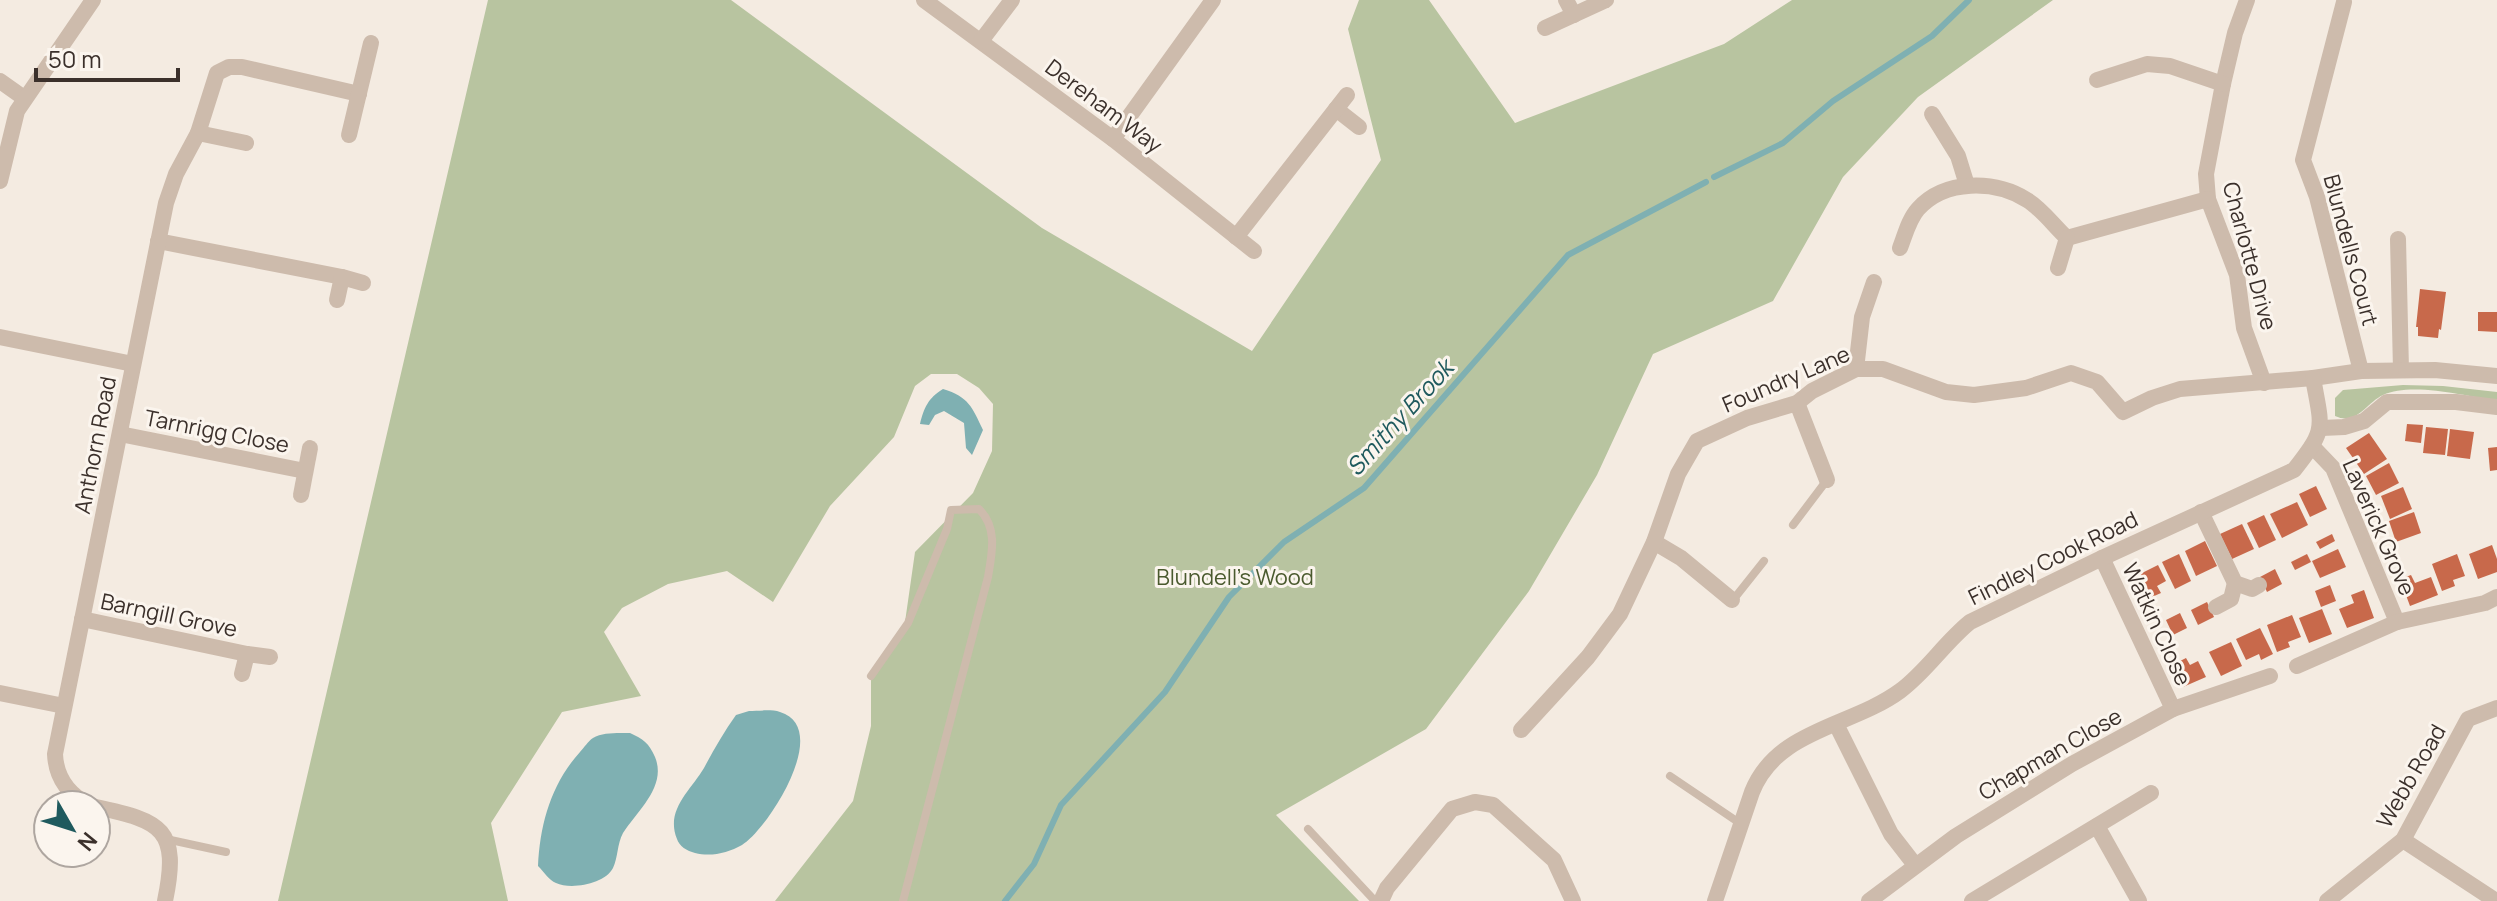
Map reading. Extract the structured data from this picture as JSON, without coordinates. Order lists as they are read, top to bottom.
{
  "streets": {
    "street": [
      "Dereham Way",
      "Blundells Court",
      "Charlotte Drive",
      "Foundry Lane",
      "Tarnrigg Close",
      "Anthorn Road",
      "Laverick Grove",
      "Findley Cook Road",
      "Barngill Grove",
      "Watkin Close",
      "Chapman Close",
      "Webb Road"
    ]
  },
  "crossings": [
    ["Blundells Court", "Foundry Lane"],
    ["Charlotte Drive", "Foundry Lane"],
    ["Tarnrigg Close", "Anthorn Road"],
    ["Anthorn Road", "Barngill Grove"],
    ["Laverick Grove", "Findley Cook Road"],
    ["Findley Cook Road", "Watkin Close"],
    ["Watkin Close", "Chapman Close"]
  ],
  "water": ["Smithy Brook"],
  "parks": ["Blundell's Wood"],
  "scale_bar": "50 m",
  "north": "bottom right"
}
